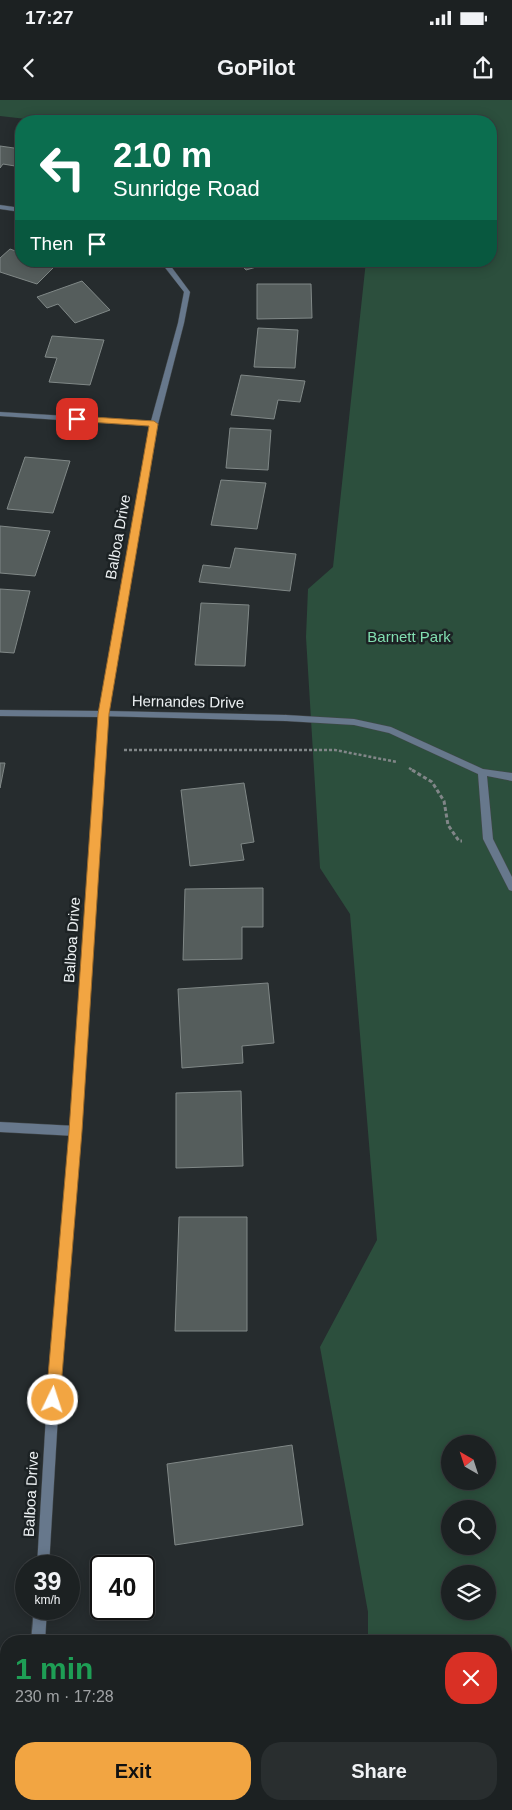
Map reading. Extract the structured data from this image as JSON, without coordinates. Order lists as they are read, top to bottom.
{
  "streets": {
    "street": ["Balboa Drive", "Hernandes Drive"]
  },
  "crossings": [
    ["Balboa Drive", "Hernandes Drive"]
  ],
  "parks": ["Barnett Park"],
  "north": "top left",
  "page": {
    "status": "17:27",
    "header": "GoPilot",
    "turn": ["210 m", "Sunridge Road"],
    "then": "Then",
    "speed": "39 km/h",
    "limit": "40",
    "heading": ["1 min", "230 m · 17:28"],
    "buttons": ["Exit", "Share"]
  }
}
